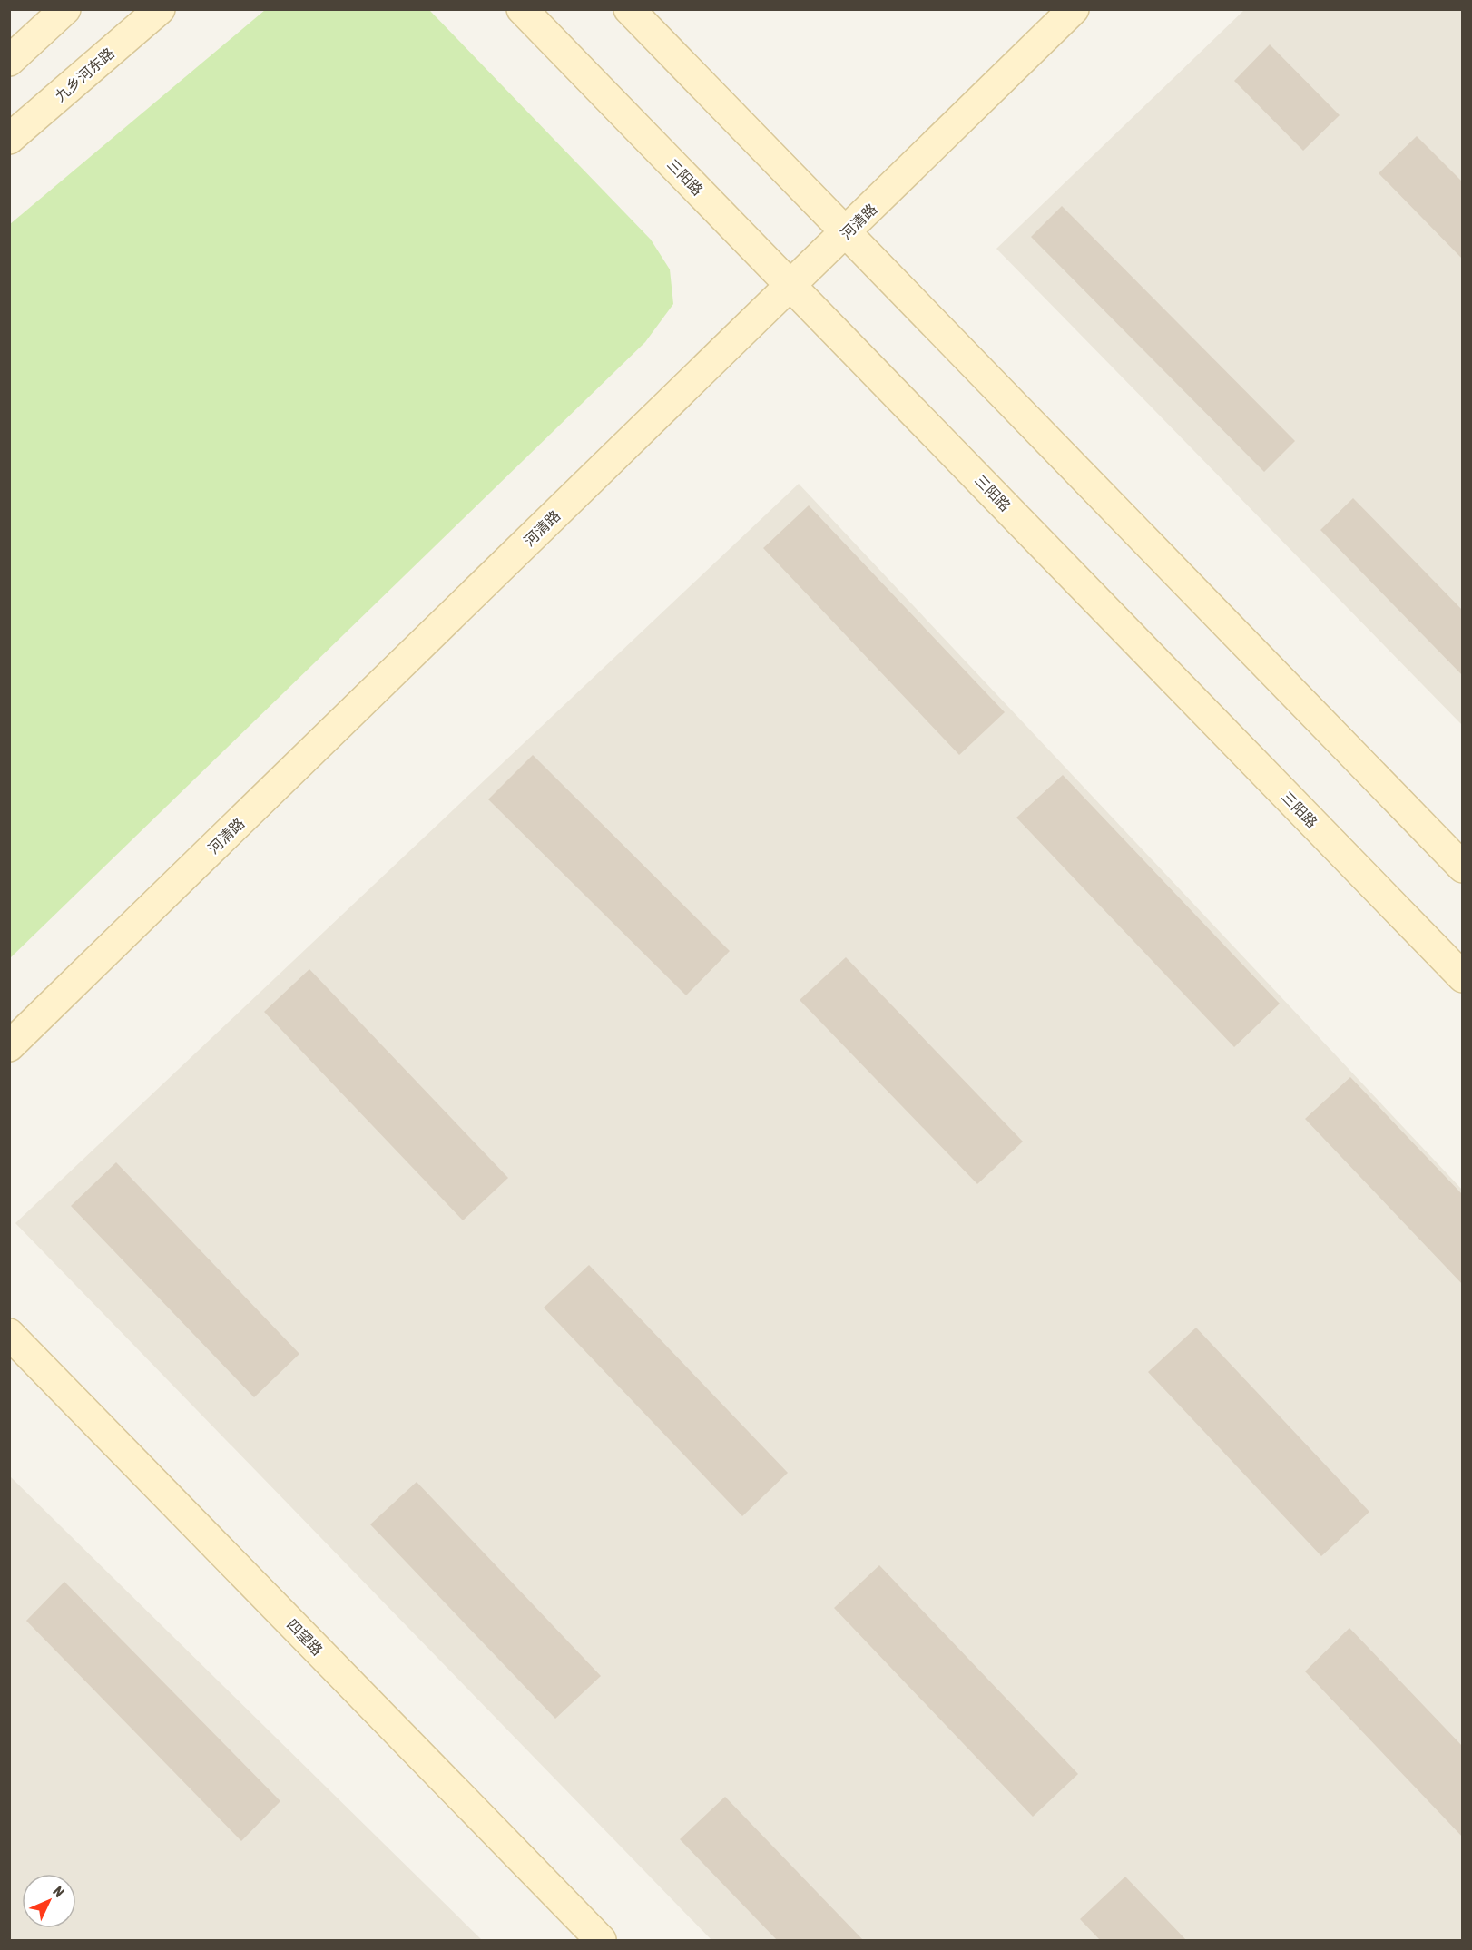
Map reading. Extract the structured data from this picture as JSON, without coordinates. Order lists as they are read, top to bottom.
{
  "streets": {
    "main road": [
      "九乡河东路",
      "三阳路",
      "河清路",
      "四望路"
    ]
  },
  "crossings": [
    ["三阳路", "河清路"]
  ],
  "north": "top right"
}
